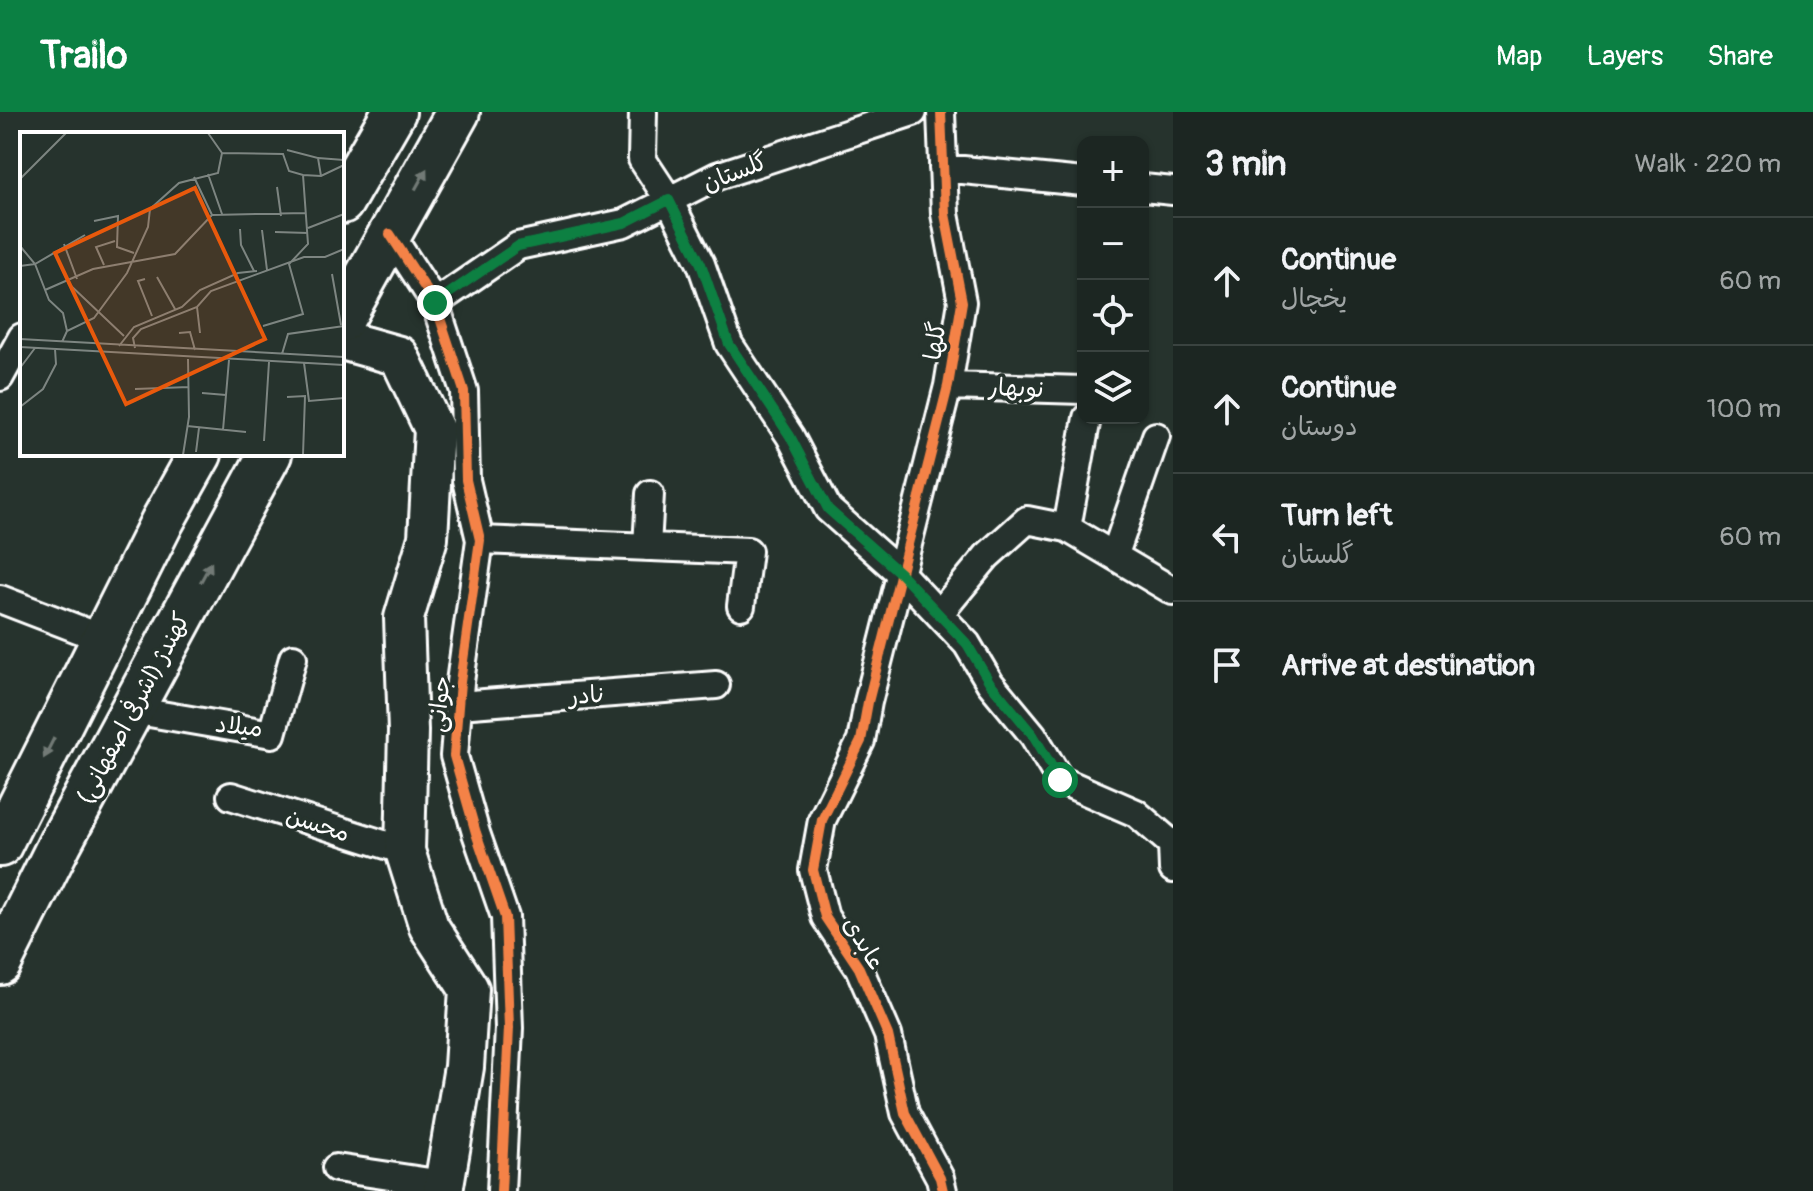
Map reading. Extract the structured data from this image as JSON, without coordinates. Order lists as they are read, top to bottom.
{
  "streets": {
    "main road": ["کهندژ (اشرفی اصفهانی)"],
    "street": [
      "گلستان",
      "گلها",
      "نوبهار",
      "نادر",
      "جوانی",
      "میلاد",
      "محسن",
      "عابدی"
    ]
  },
  "crossings": [
    ["گلستان", "جوانی"],
    ["گلها", "نوبهار"],
    ["گلها", "عابدی"],
    ["نادر", "جوانی"],
    ["جوانی", "محسن"],
    ["کهندژ (اشرفی اصفهانی)", "میلاد"]
  ],
  "page": {
    "header": "Trailo",
    "nav": ["Map", "Layers", "Share"],
    "heading": ["3 min", "Walk · 220 m"],
    "map_buttons": ["+", "−"],
    "list": [
      ["Continue", "یخچال", "60 m"],
      ["Continue", "دوستان", "100 m"],
      ["Turn left", "گلستان", "60 m"],
      "Arrive at destination"
    ]
  }
}
